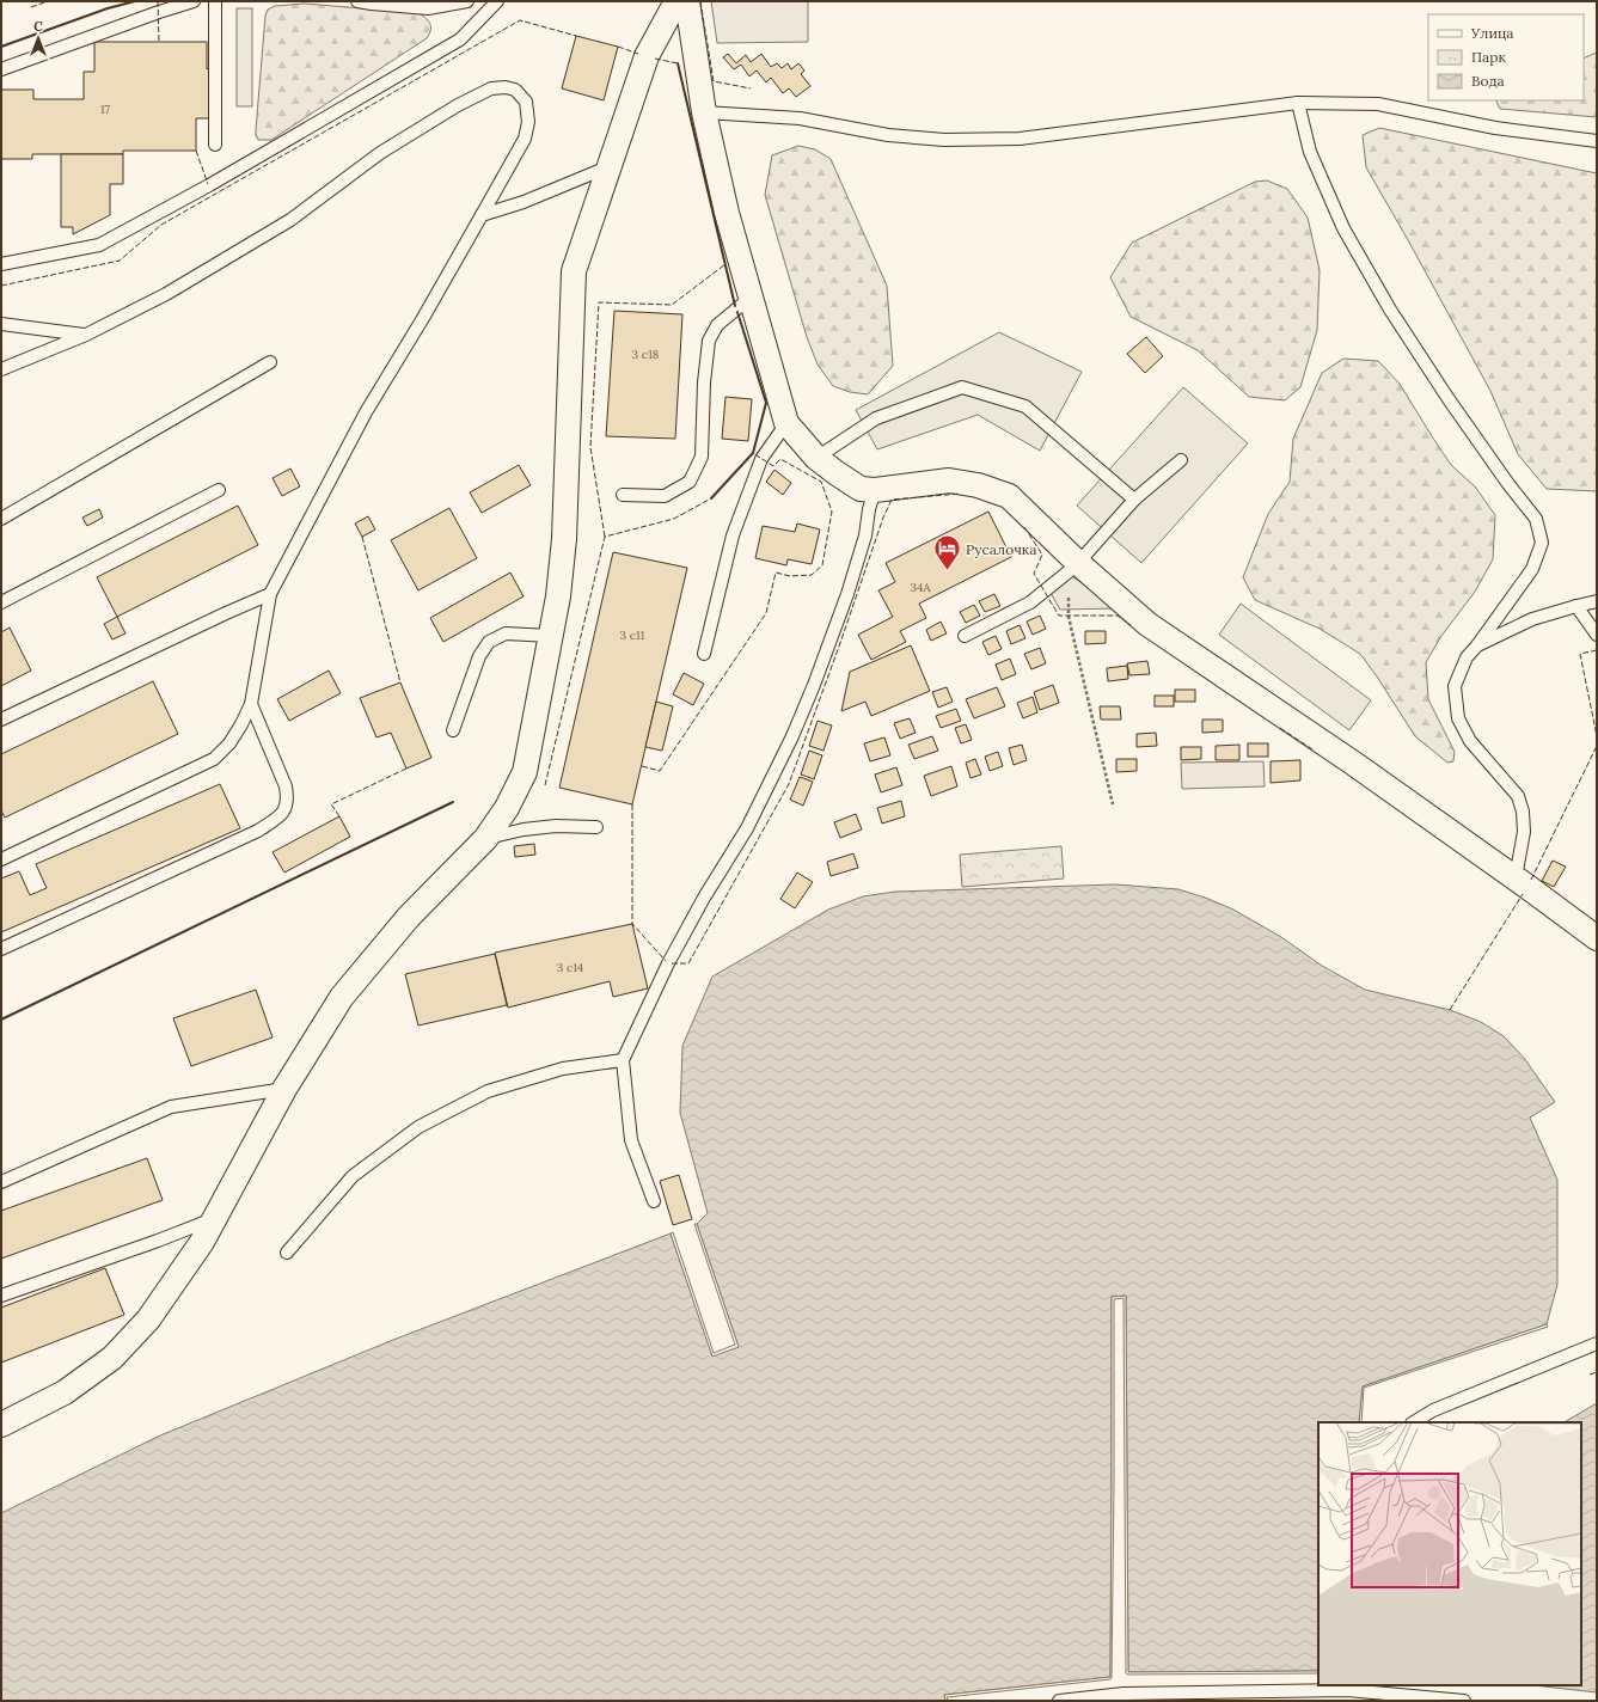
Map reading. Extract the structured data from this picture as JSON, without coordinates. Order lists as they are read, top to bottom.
{
  "places": {
    "hotel": ["Русалочка"]
  },
  "house_numbers": [
    "17",
    "3 с18",
    "34А",
    "3 с11",
    "3 с14"
  ],
  "legend": ["Улица", "Парк", "Вода"],
  "north": "top"
}
